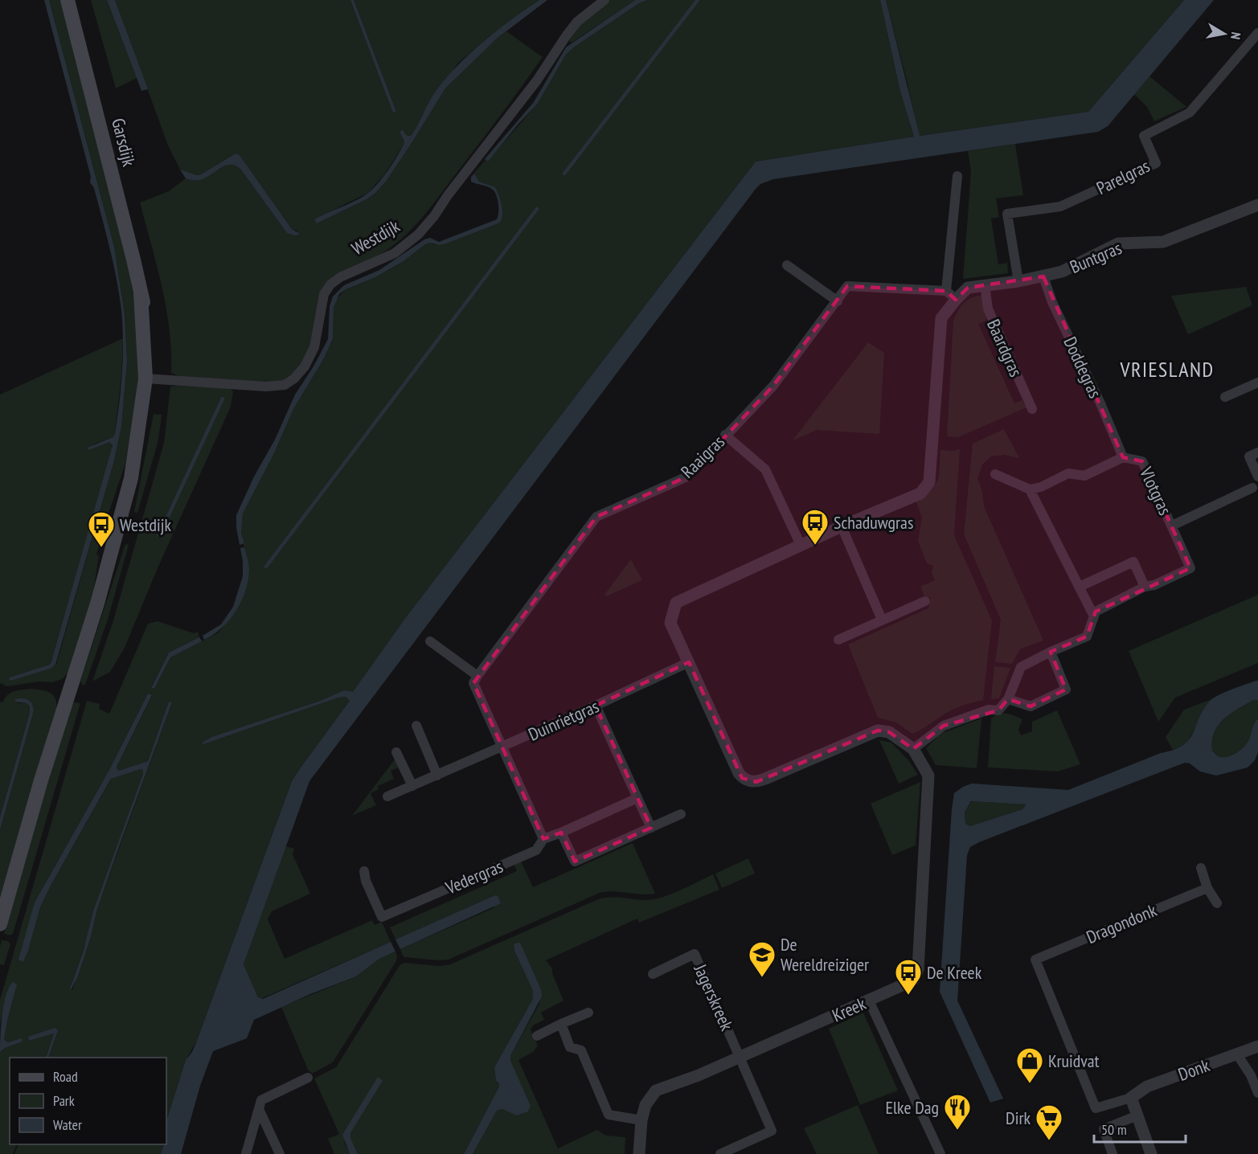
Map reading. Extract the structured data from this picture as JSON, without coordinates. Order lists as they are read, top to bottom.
{
  "streets": {
    "main road": ["Garsdijk"],
    "street": [
      "Parelgras",
      "Westdijk",
      "Buntgras",
      "Baardgras",
      "Doddegras",
      "Raaigras",
      "Vlotgras",
      "Duinrietgras",
      "Vedergras",
      "Dragondonk",
      "Jagerskreek",
      "Kreek",
      "Donk"
    ]
  },
  "crossings": [
    ["Garsdijk", "Westdijk"],
    ["Parelgras", "Buntgras"],
    ["Buntgras", "Baardgras"],
    ["Buntgras", "Doddegras"],
    ["Doddegras", "Vlotgras"],
    ["Dragondonk", "Donk"],
    ["Jagerskreek", "Kreek"]
  ],
  "districts": ["VRIESLAND"],
  "places": {
    "bus stop": ["Schaduwgras", "Westdijk", "De Kreek"],
    "school or university": ["De Wereldreiziger"],
    "shop": ["Kruidvat"],
    "restaurant": ["Elke Dag"],
    "supermarket": ["Dirk"]
  },
  "legend": ["Road", "Park", "Water"],
  "scale_bar": "50 m",
  "north": "right"
}
